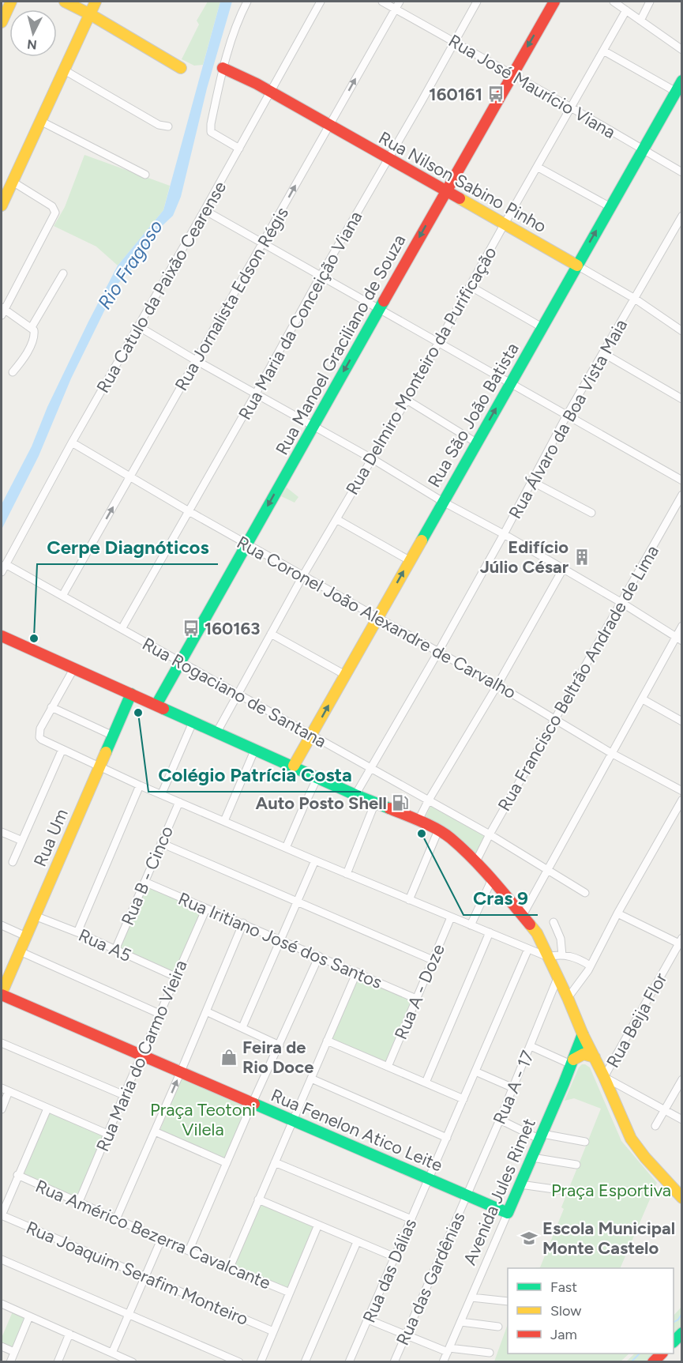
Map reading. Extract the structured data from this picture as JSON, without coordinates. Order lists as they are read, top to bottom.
{
  "streets": {
    "street": [
      "Rua José Maurício Viana",
      "Rua Nilson Sabino Pinho",
      "Rua Catulo da Paixão Cearense",
      "Rua Jornalista Edson Régis",
      "Rua Maria da Conceição Viana",
      "Rua Manoel Graciliano de Souza",
      "Rua Delmiro Monteiro da Purificação",
      "Rua São João Batista",
      "Rua Álvaro da Boa Vista Maia",
      "Rua Coronel João Alexandre de Carvalho",
      "Rua Francisco Beltrão Andrade de Lima",
      "Rua Rogaciano de Santana",
      "Rua Um",
      "Rua B - Cinco",
      "Rua Iritiano José dos Santos",
      "Rua A5",
      "Rua A - Doze",
      "Rua Beija Flor",
      "Rua Maria do Carmo Vieira",
      "Rua A - 17",
      "Rua Fenelon Atico Leite",
      "Avenida Jules Rimet",
      "Rua Américo Bezerra Cavalcante",
      "Rua das Dálias",
      "Rua Joaquim Serafim Monteiro",
      "Rua das Gardênias"
    ]
  },
  "crossings": [
    ["Rua José Maurício Viana", "Rua Jornalista Edson Régis"],
    ["Rua José Maurício Viana", "Rua Maria da Conceição Viana"],
    ["Rua José Maurício Viana", "Rua Manoel Graciliano de Souza"],
    ["Rua José Maurício Viana", "Rua Delmiro Monteiro da Purificação"],
    ["Rua José Maurício Viana", "Rua São João Batista"],
    ["Rua Nilson Sabino Pinho", "Rua Catulo da Paixão Cearense"],
    ["Rua Nilson Sabino Pinho", "Rua Jornalista Edson Régis"],
    ["Rua Nilson Sabino Pinho", "Rua Maria da Conceição Viana"],
    ["Rua Nilson Sabino Pinho", "Rua Manoel Graciliano de Souza"],
    ["Rua Nilson Sabino Pinho", "Rua Delmiro Monteiro da Purificação"],
    ["Rua Nilson Sabino Pinho", "Rua São João Batista"],
    ["Rua Nilson Sabino Pinho", "Rua Álvaro da Boa Vista Maia"],
    ["Rua Catulo da Paixão Cearense", "Rua Coronel João Alexandre de Carvalho"],
    ["Rua Catulo da Paixão Cearense", "Rua Rogaciano de Santana"],
    ["Rua Jornalista Edson Régis", "Rua Coronel João Alexandre de Carvalho"],
    ["Rua Jornalista Edson Régis", "Rua Rogaciano de Santana"],
    ["Rua Maria da Conceição Viana", "Rua Coronel João Alexandre de Carvalho"],
    ["Rua Maria da Conceição Viana", "Rua Rogaciano de Santana"],
    ["Rua Manoel Graciliano de Souza", "Rua Coronel João Alexandre de Carvalho"],
    ["Rua Manoel Graciliano de Souza", "Rua Rogaciano de Santana"],
    ["Rua Delmiro Monteiro da Purificação", "Rua Coronel João Alexandre de Carvalho"],
    ["Rua Delmiro Monteiro da Purificação", "Rua Rogaciano de Santana"],
    ["Rua São João Batista", "Rua Coronel João Alexandre de Carvalho"],
    ["Rua São João Batista", "Rua Rogaciano de Santana"],
    ["Rua Álvaro da Boa Vista Maia", "Rua Coronel João Alexandre de Carvalho"],
    ["Rua Álvaro da Boa Vista Maia", "Rua Rogaciano de Santana"],
    ["Rua Coronel João Alexandre de Carvalho", "Rua Francisco Beltrão Andrade de Lima"],
    ["Rua Francisco Beltrão Andrade de Lima", "Rua Rogaciano de Santana"],
    ["Rua Um", "Rua A5"],
    ["Rua Um", "Rua Fenelon Atico Leite"],
    ["Rua B - Cinco", "Rua Iritiano José dos Santos"],
    ["Rua B - Cinco", "Rua A5"],
    ["Rua Iritiano José dos Santos", "Rua A - Doze"],
    ["Rua Iritiano José dos Santos", "Rua Maria do Carmo Vieira"],
    ["Rua A5", "Rua Maria do Carmo Vieira"],
    ["Rua Maria do Carmo Vieira", "Rua Fenelon Atico Leite"],
    ["Rua Maria do Carmo Vieira", "Rua Américo Bezerra Cavalcante"],
    ["Rua A - 17", "Rua Fenelon Atico Leite"],
    ["Rua A - 17", "Rua das Gardênias"],
    ["Rua Fenelon Atico Leite", "Avenida Jules Rimet"],
    ["Rua Fenelon Atico Leite", "Rua das Dálias"],
    ["Rua Fenelon Atico Leite", "Rua das Gardênias"]
  ],
  "one_way": ["Rua Jornalista Edson Régis", "Rua Manoel Graciliano de Souza"],
  "water": ["Rio Fragoso"],
  "parks": ["Praça Teotoni Vilela", "Praça Esportiva"],
  "places": {
    "bus stop": ["160161", "160163"],
    "building": ["Edifício Júlio César"],
    "other": ["Cerpe Diagnóticos", "Colégio Patrícia Costa", "Cras 9"],
    "fuel station": ["Auto Posto Shell"],
    "shop": ["Feira de Rio Doce"],
    "school or university": ["Escola Municipal Monte Castelo"]
  },
  "legend": ["Fast", "Slow", "Jam"],
  "north": "bottom"
}
